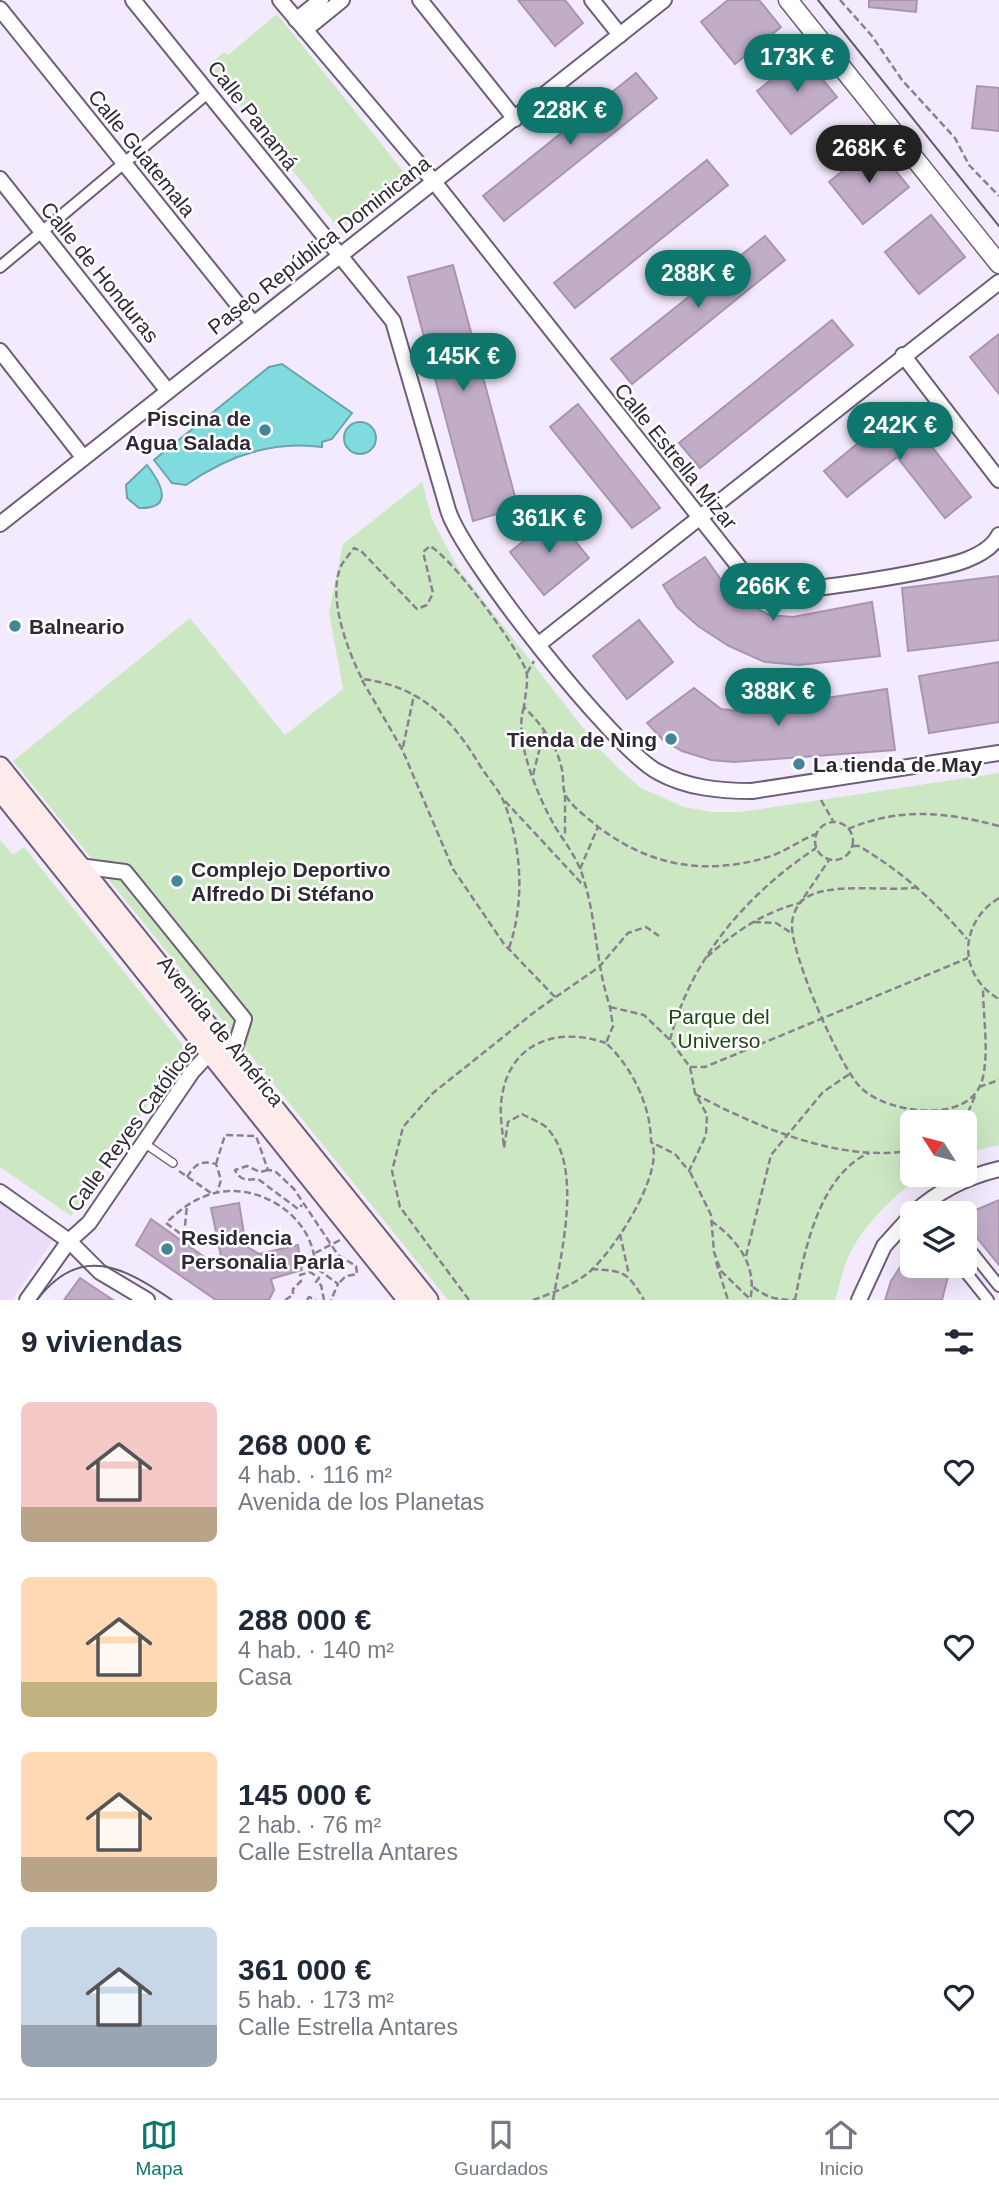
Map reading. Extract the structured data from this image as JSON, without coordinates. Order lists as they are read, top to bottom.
{
  "streets": {
    "main road": ["Avenida de América"],
    "street": [
      "Calle Panamá",
      "Calle Guatemala",
      "Paseo República Dominicana",
      "Calle de Honduras",
      "Calle Estrella Mizar",
      "Calle Reyes Católicos"
    ]
  },
  "crossings": [
    ["Calle Panamá", "Paseo República Dominicana"],
    ["Calle Guatemala", "Paseo República Dominicana"],
    ["Paseo República Dominicana", "Calle de Honduras"],
    ["Paseo República Dominicana", "Calle Estrella Mizar"],
    ["Avenida de América", "Calle Reyes Católicos"]
  ],
  "parks": ["Parque del Universo"],
  "places": [
    "Piscina de Agua Salada",
    "Balneario",
    "Tienda de Ning",
    "La tienda de May",
    "Complejo Deportivo Alfredo Di Stéfano",
    "Residencia Personalia Parla"
  ],
  "north": "top left",
  "page": {
    "price": [
      "173K €",
      "228K €",
      "268K €",
      "288K €",
      "145K €",
      "242K €",
      "361K €",
      "266K €",
      "388K €"
    ],
    "heading": "9 viviendas",
    "list": [
      {
        "name": "268 000 €",
        "note": "4 hab. · 116 m² · Avenida de los Planetas"
      },
      {
        "name": "288 000 €",
        "note": "4 hab. · 140 m² · Casa"
      },
      {
        "name": "145 000 €",
        "note": "2 hab. · 76 m² · Calle Estrella Antares"
      },
      {
        "name": "361 000 €",
        "note": "5 hab. · 173 m² · Calle Estrella Antares"
      }
    ],
    "tabs": ["Mapa", "Guardados", "Inicio"]
  }
}
